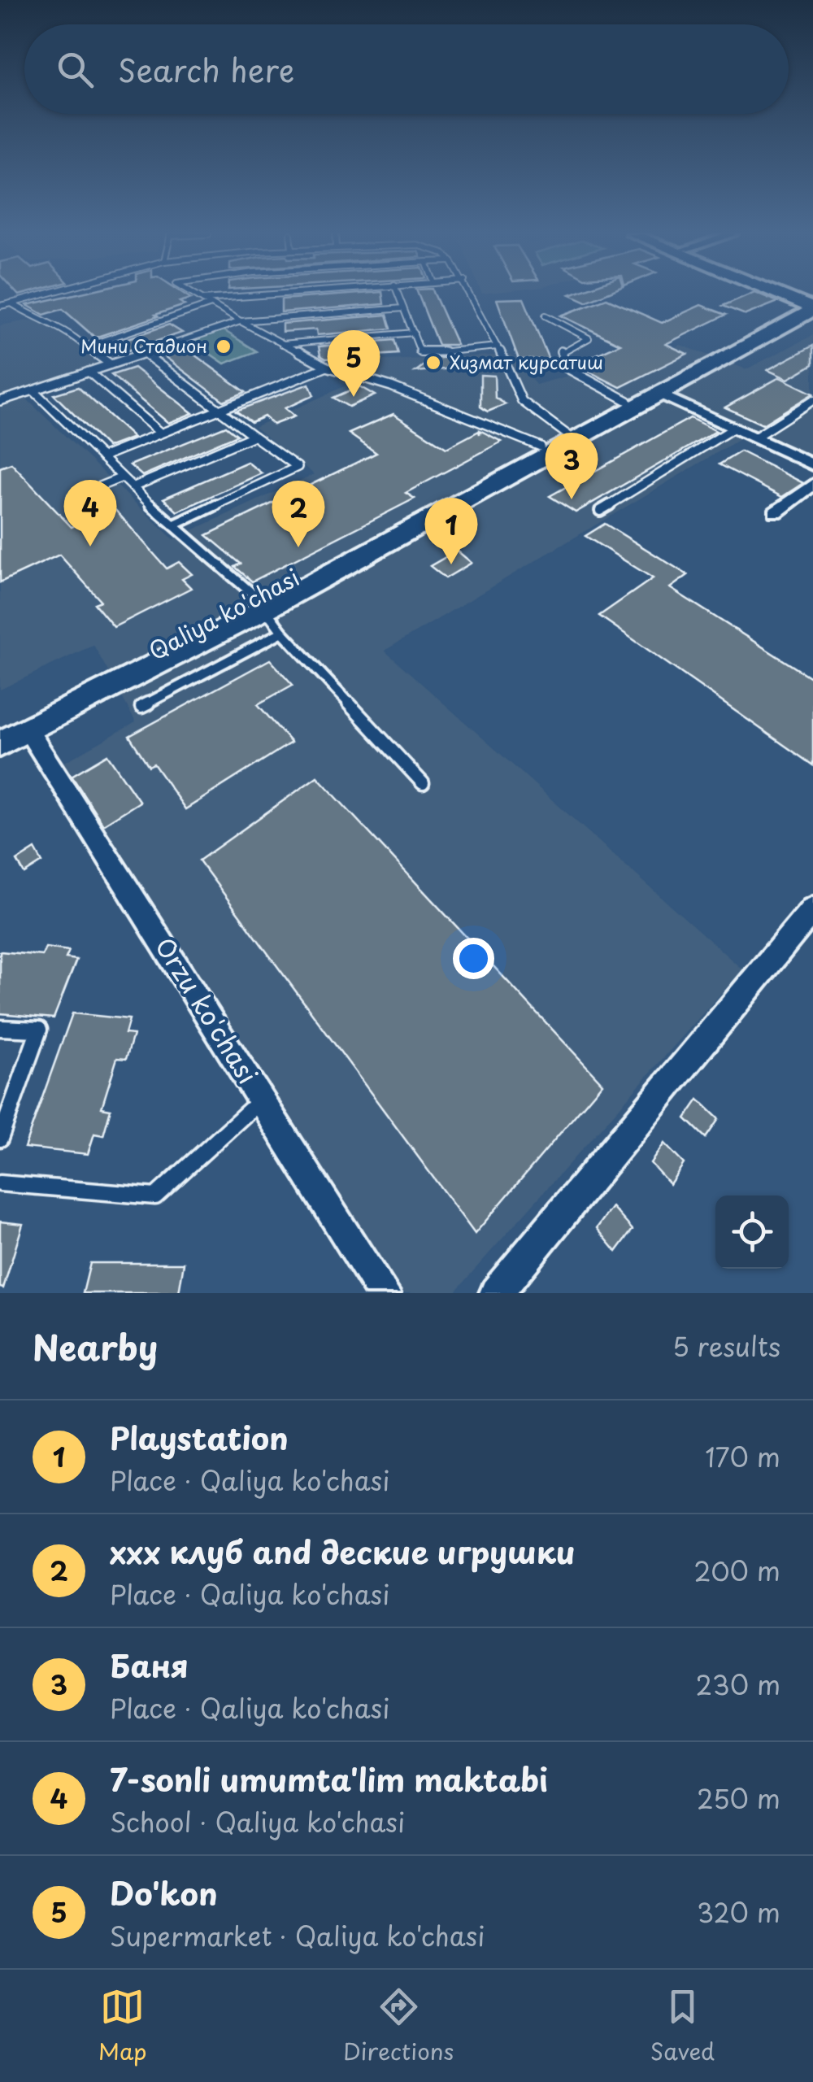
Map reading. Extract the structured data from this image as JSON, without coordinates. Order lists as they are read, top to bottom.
{
  "streets": {
    "main road": ["Qaliya ko'chasi"],
    "street": ["Orzu ko'chasi"]
  },
  "crossings": [
    ["Qaliya ko'chasi", "Orzu ko'chasi"]
  ],
  "places": ["Мини Стадион", "Хизмат курсатиш"],
  "page": {
    "search": "Search here",
    "pins": [
      "5",
      "3",
      "4",
      "2",
      "1"
    ],
    "heading": ["Nearby", "5 results"],
    "list": [
      {
        "mark": "1",
        "name": "Playstation",
        "note": "Place · Qaliya ko'chasi",
        "value": "170 m"
      },
      {
        "mark": "2",
        "name": "ххх клуб and деские игрушки",
        "note": "Place · Qaliya ko'chasi",
        "value": "200 m"
      },
      {
        "mark": "3",
        "name": "Баня",
        "note": "Place · Qaliya ko'chasi",
        "value": "230 m"
      },
      {
        "mark": "4",
        "name": "7-sonli umumta'lim maktabi",
        "note": "School · Qaliya ko'chasi",
        "value": "250 m"
      },
      {
        "mark": "5",
        "name": "Do'kon",
        "note": "Supermarket · Qaliya ko'chasi",
        "value": "320 m"
      }
    ],
    "nav": ["Map", "Directions", "Saved"]
  }
}
